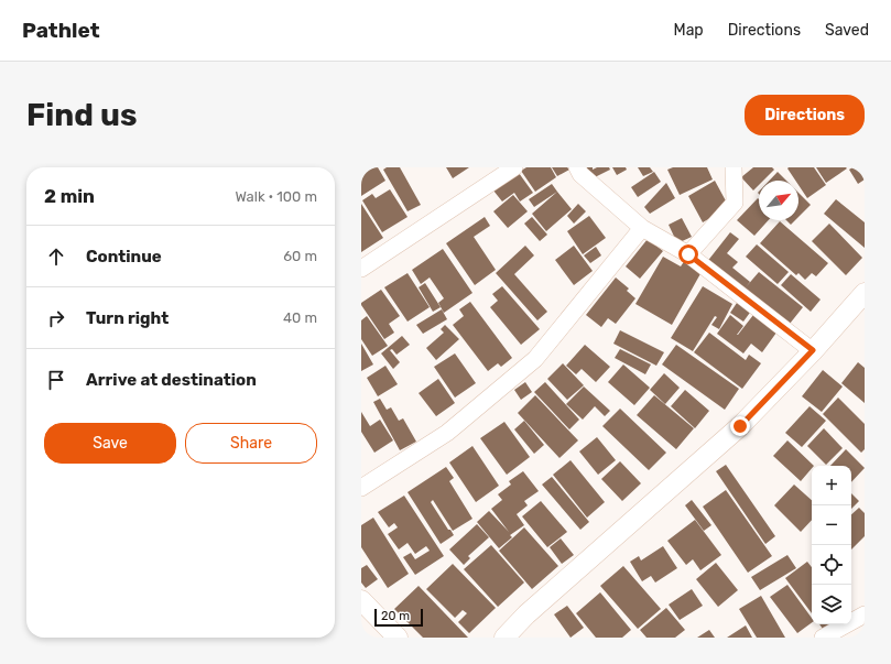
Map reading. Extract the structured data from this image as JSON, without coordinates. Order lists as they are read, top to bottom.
{
  "scale_bar": "20 m",
  "north": "top right",
  "page": {
    "header": "Pathlet",
    "nav": ["Map", "Directions", "Saved"],
    "buttons": [
      "Directions",
      ["Save", "Share"]
    ],
    "title": "Find us",
    "heading": ["2 min", "Walk · 100 m"],
    "list": [
      ["Continue", "60 m"],
      ["Turn right", "40 m"],
      "Arrive at destination"
    ],
    "map_buttons": ["+", "−"],
    "scale": "20 m"
  }
}
